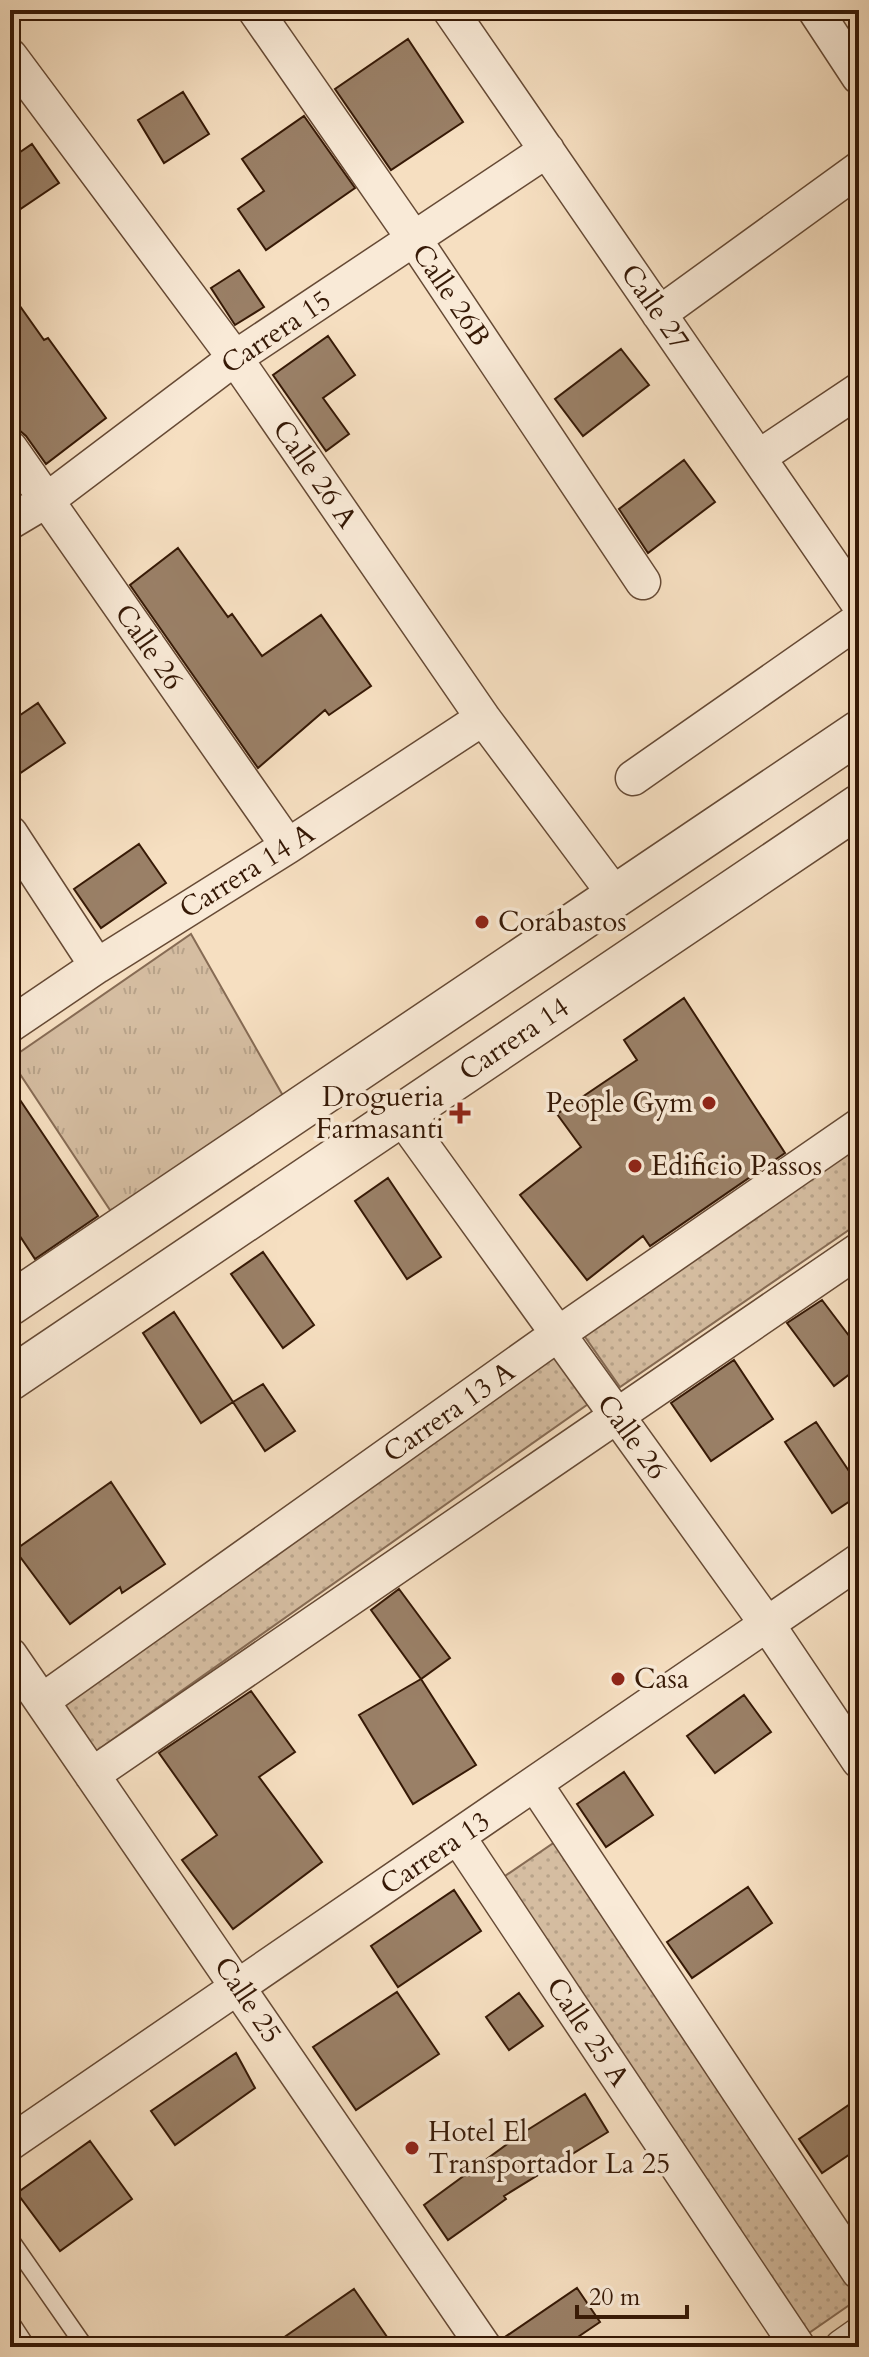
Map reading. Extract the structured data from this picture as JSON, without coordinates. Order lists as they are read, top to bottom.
{
  "streets": {
    "street": [
      "Calle 26B",
      "Calle 27",
      "Carrera 15",
      "Calle 26 A",
      "Calle 26",
      "Carrera 14 A",
      "Carrera 14",
      "Carrera 13 A",
      "Carrera 13",
      "Calle 25",
      "Calle 25 A"
    ]
  },
  "crossings": [
    ["Calle 26B", "Carrera 15"],
    ["Calle 27", "Carrera 15"],
    ["Carrera 15", "Calle 26 A"],
    ["Carrera 15", "Calle 26"],
    ["Calle 26 A", "Carrera 14 A"],
    ["Calle 26", "Carrera 14 A"],
    ["Calle 26", "Carrera 14"],
    ["Calle 26", "Carrera 13 A"],
    ["Calle 26", "Carrera 13"],
    ["Carrera 13 A", "Calle 25"],
    ["Carrera 13", "Calle 25"],
    ["Carrera 13", "Calle 25 A"]
  ],
  "places": {
    "other": [
      "Corabastos",
      "People Gym",
      "Edificio Passos",
      "Casa",
      "Hotel El Transportador La 25"
    ],
    "health": ["Drogueria Farmasanti"]
  },
  "scale_bar": "20 m"
}
